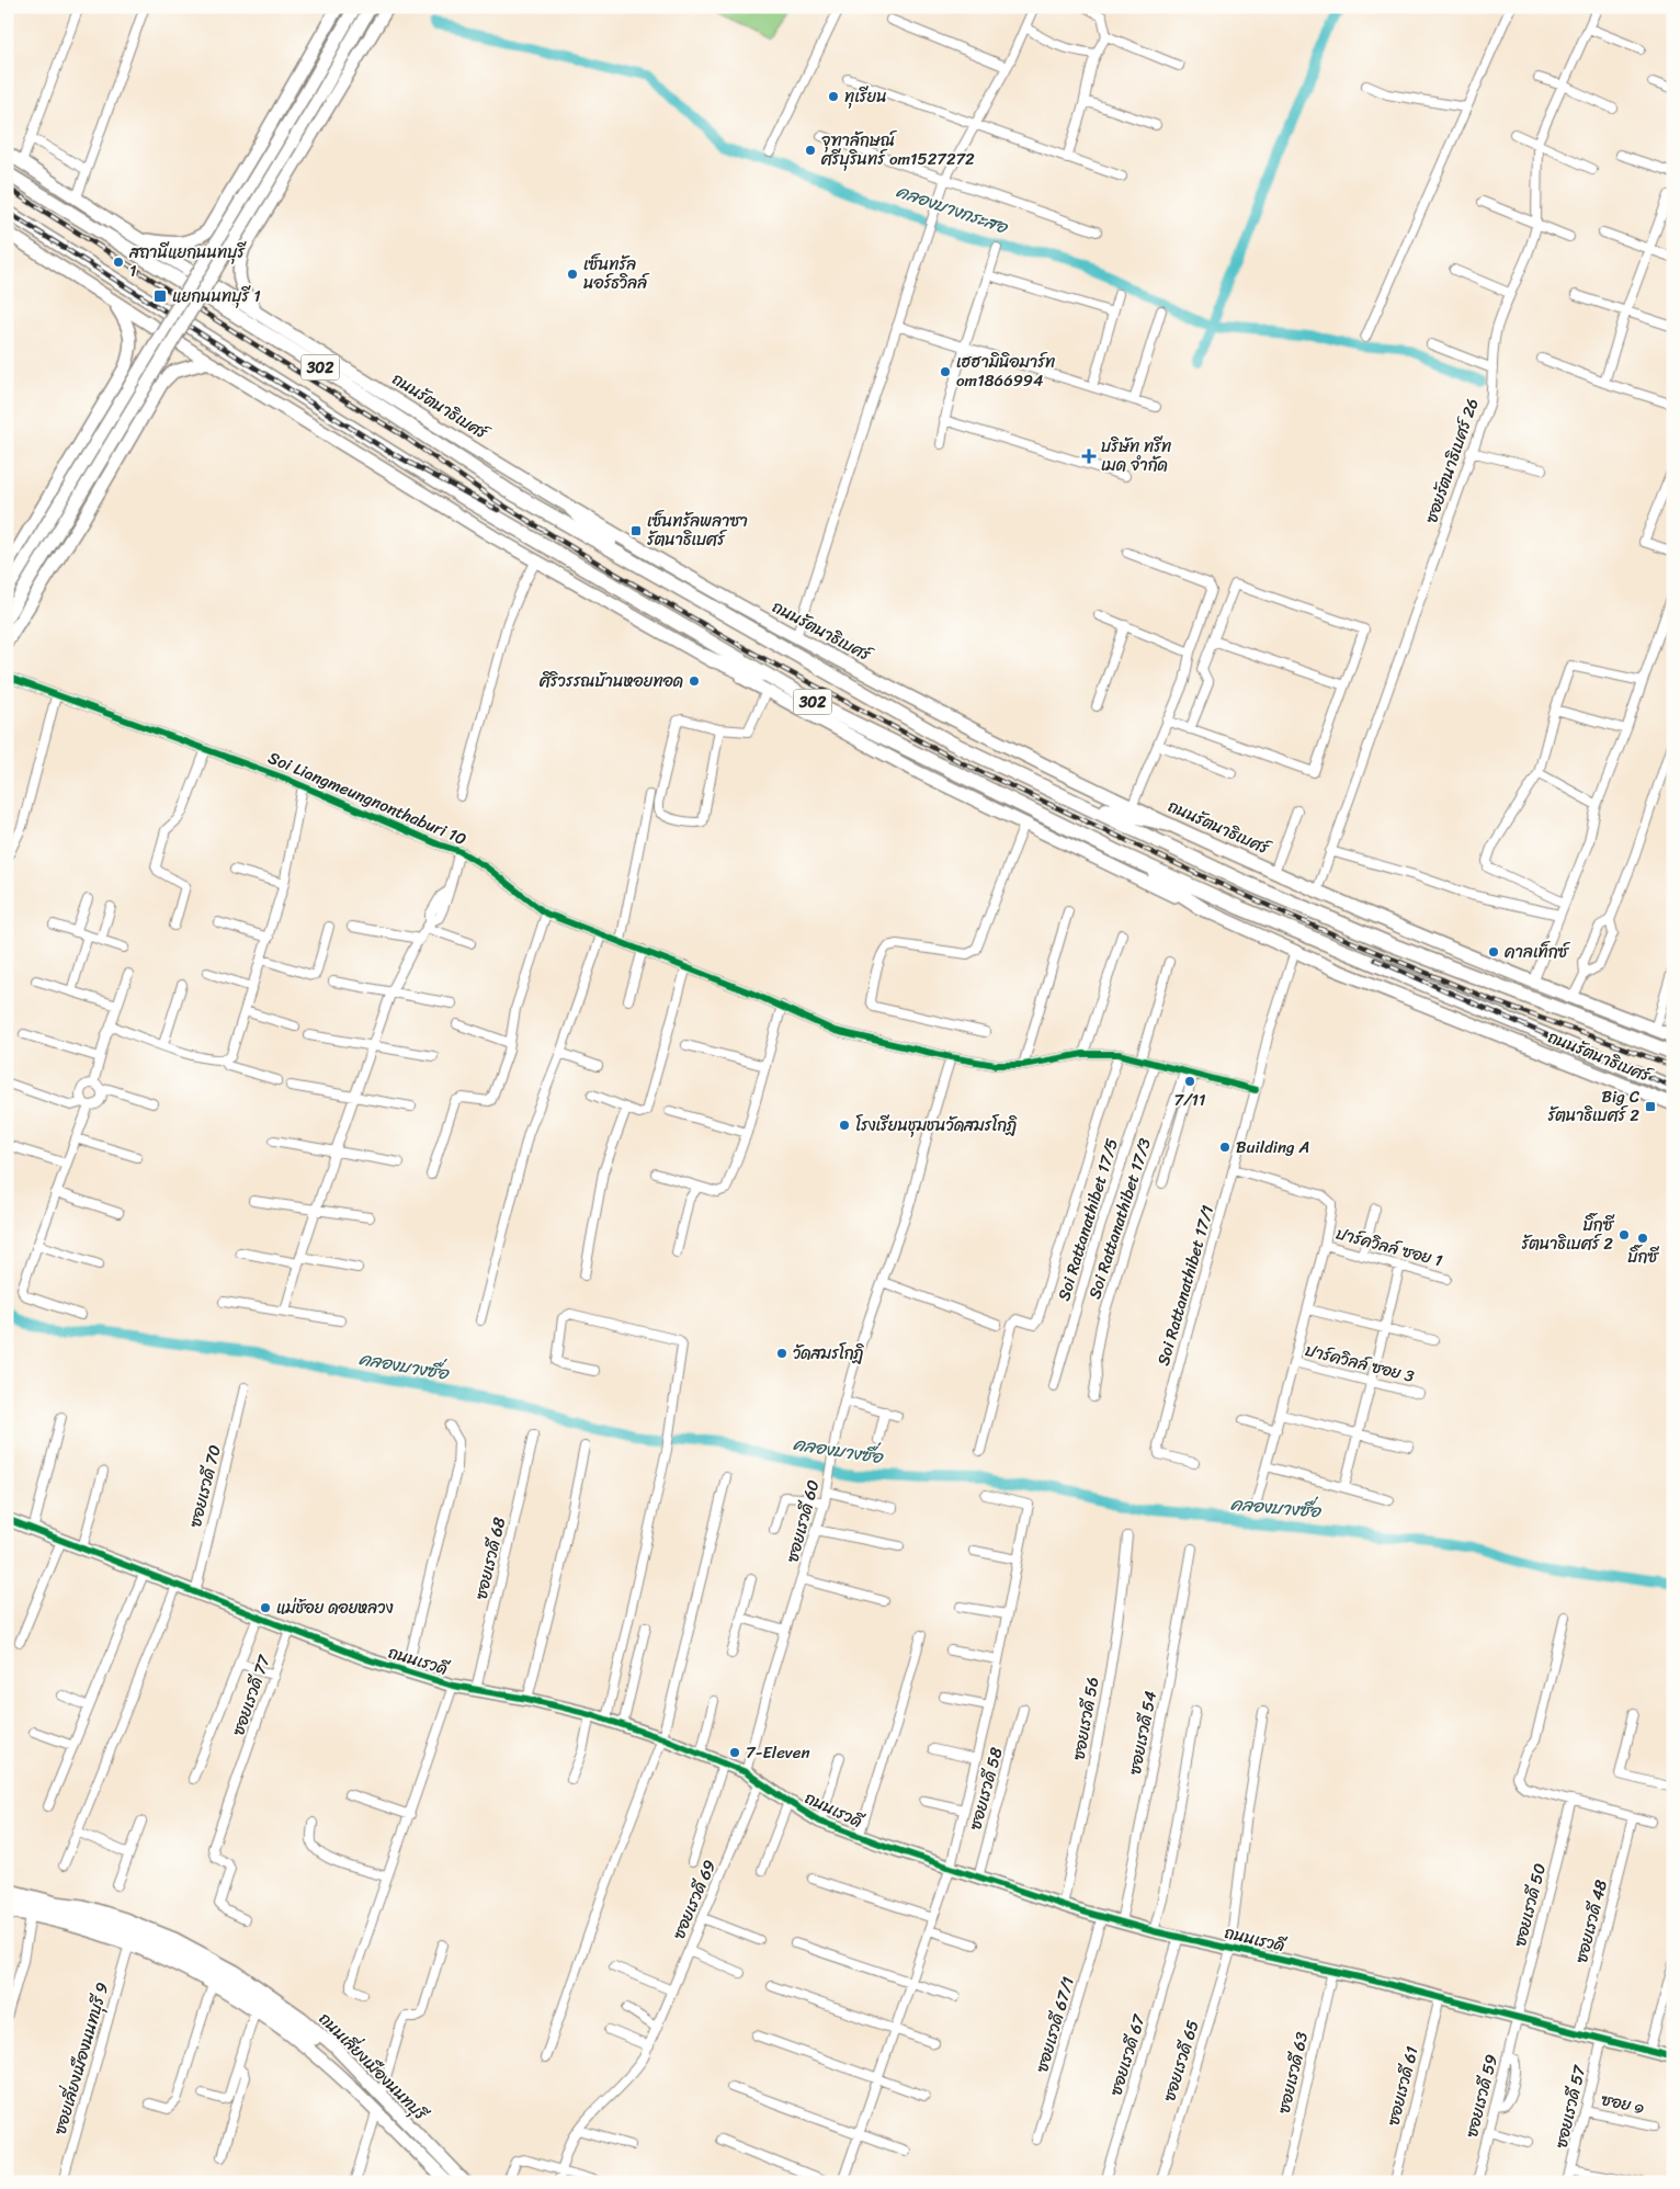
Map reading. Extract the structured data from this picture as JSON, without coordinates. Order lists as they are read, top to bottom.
{
  "streets": {
    "main road": [
      "302",
      "ถนนรัตนาธิเบศร์",
      "ถนนเรวดี",
      "ถนนเลี่ยงเมืองนนทบุรี"
    ],
    "street": [
      "ซอยรัตนาธิเบศร์ 26",
      "Soi Liangmeungnonthaburi 10",
      "Soi Rattanathibet 17/3",
      "Soi Rattanathibet 17/5",
      "ปาร์ควิลล์ ซอย 1",
      "Soi Rattanathibet 17/1",
      "ปาร์ควิลล์ ซอย 3",
      "ซอยเรวดี 70",
      "ซอยเรวดี 60",
      "ซอยเรวดี 68",
      "ซอยเรวดี 77",
      "ซอยเรวดี 56",
      "ซอยเรวดี 54",
      "ซอยเรวดี 58",
      "ซอยเรวดี 69",
      "ซอยเรวดี 50",
      "ซอยเรวดี 48",
      "ซอยเรวดี 67/1",
      "ซอยเรวดี 67",
      "ซอยเลี่ยงเมืองนนทบุรี 9",
      "ซอยเรวดี 65",
      "ซอยเรวดี 63",
      "ซอยเรวดี 61",
      "ซอยเรวดี 59",
      "ซอย ๑",
      "ซอยเรวดี 57"
    ]
  },
  "crossings": [
    ["ถนนรัตนาธิเบศร์", "ซอยรัตนาธิเบศร์ 26"],
    ["ถนนรัตนาธิเบศร์", "Soi Rattanathibet 17/1"],
    ["Soi Liangmeungnonthaburi 10", "Soi Rattanathibet 17/3"],
    ["Soi Liangmeungnonthaburi 10", "Soi Rattanathibet 17/5"],
    ["Soi Liangmeungnonthaburi 10", "Soi Rattanathibet 17/1"],
    ["Soi Liangmeungnonthaburi 10", "ซอยเรวดี 60"],
    ["ซอยเรวดี 70", "ถนนเรวดี"],
    ["ซอยเรวดี 60", "ถนนเรวดี"],
    ["ซอยเรวดี 68", "ถนนเรวดี"],
    ["ถนนเรวดี", "ซอยเรวดี 77"],
    ["ถนนเรวดี", "ซอยเรวดี 56"],
    ["ถนนเรวดี", "ซอยเรวดี 54"],
    ["ถนนเรวดี", "ซอยเรวดี 58"],
    ["ถนนเรวดี", "ซอยเรวดี 69"],
    ["ถนนเรวดี", "ซอยเรวดี 50"],
    ["ถนนเรวดี", "ซอยเรวดี 48"],
    ["ถนนเรวดี", "ซอยเรวดี 67/1"],
    ["ถนนเรวดี", "ซอยเรวดี 67"],
    ["ถนนเรวดี", "ซอยเรวดี 65"],
    ["ถนนเรวดี", "ซอยเรวดี 63"],
    ["ถนนเรวดี", "ซอยเรวดี 61"],
    ["ถนนเรวดี", "ซอยเรวดี 59"],
    ["ถนนเรวดี", "ซอยเรวดี 57"],
    ["ซอยเรวดี 50", "ซอยเรวดี 59"],
    ["ซอยเลี่ยงเมืองนนทบุรี 9", "ถนนเลี่ยงเมืองนนทบุรี"],
    ["ซอย ๑", "ซอยเรวดี 57"]
  ],
  "water": ["คลองบางกระสอ", "คลองบางซื่อ"],
  "places": {
    "other": [
      "ทุเรียน",
      "จุฑาลักษณ์ ศรีบุรินทร์ om1527272",
      "สถานีแยกนนทบุรี 1",
      "เซ็นทรัล นอร์ธวิลล์",
      "เฮฮามินิอมาร์ท om1866994",
      "ศิริวรรณบ้านหอยทอด",
      "คาลเท็กซ์",
      "7/11",
      "โรงเรียนชุมชนวัดสมรโกฏิ",
      "Building A",
      "บิ๊กซี รัตนาธิเบศร์ 2",
      "บิ๊กซี",
      "วัดสมรโกฏิ",
      "แม่ช้อย ดอยหลวง",
      "7-Eleven"
    ],
    "transit": ["แยกนนทบุรี 1", "เซ็นทรัลพลาซา รัตนาธิเบศร์", "Big C รัตนาธิเบศร์ 2"],
    "health": ["บริษัท ทรีท เมด จำกัด"]
  }
}
